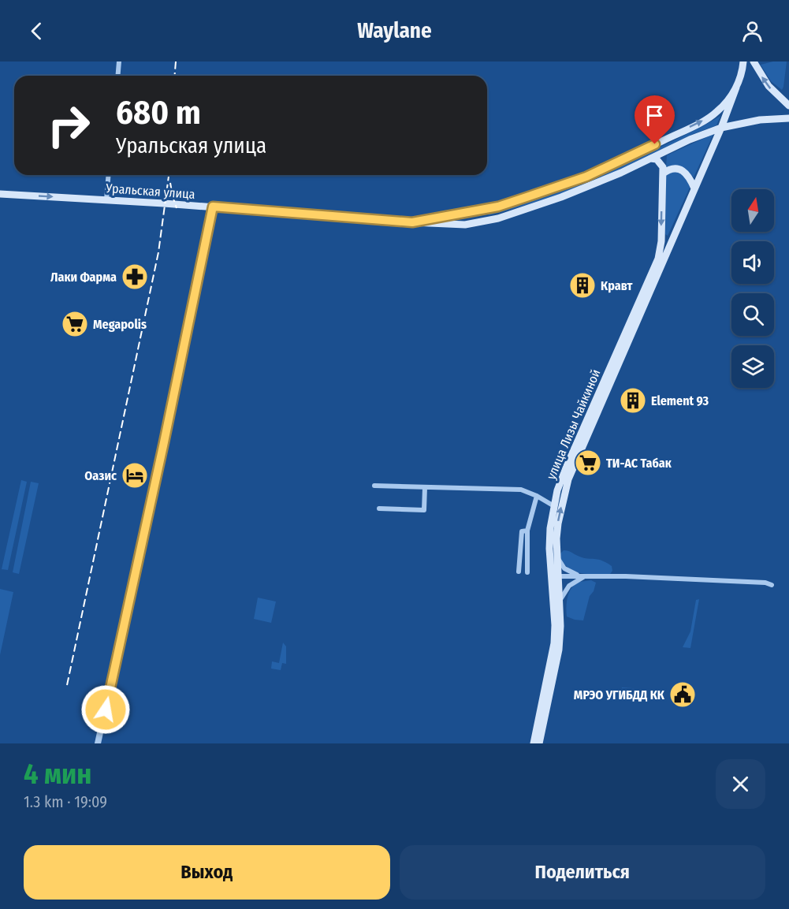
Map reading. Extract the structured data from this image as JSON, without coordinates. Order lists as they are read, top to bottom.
{
  "streets": {
    "main road": ["Уральская улица", "улица Лизы Чайкиной"]
  },
  "places": {
    "pharmacy": ["Лаки Фарма"],
    "building": ["Кравт", "Element 93"],
    "supermarket": ["Megapolis", "ТИ-АС Табак"],
    "hotel": ["Оазис"],
    "public building": ["МРЭО УГИБДД КК"]
  },
  "north": "top",
  "page": {
    "header": "Waylane",
    "turn": ["680 m", "Уральская улица"],
    "heading": ["4 мин", "1.3 km · 19:09"],
    "buttons": ["Выход", "Поделиться"]
  }
}
